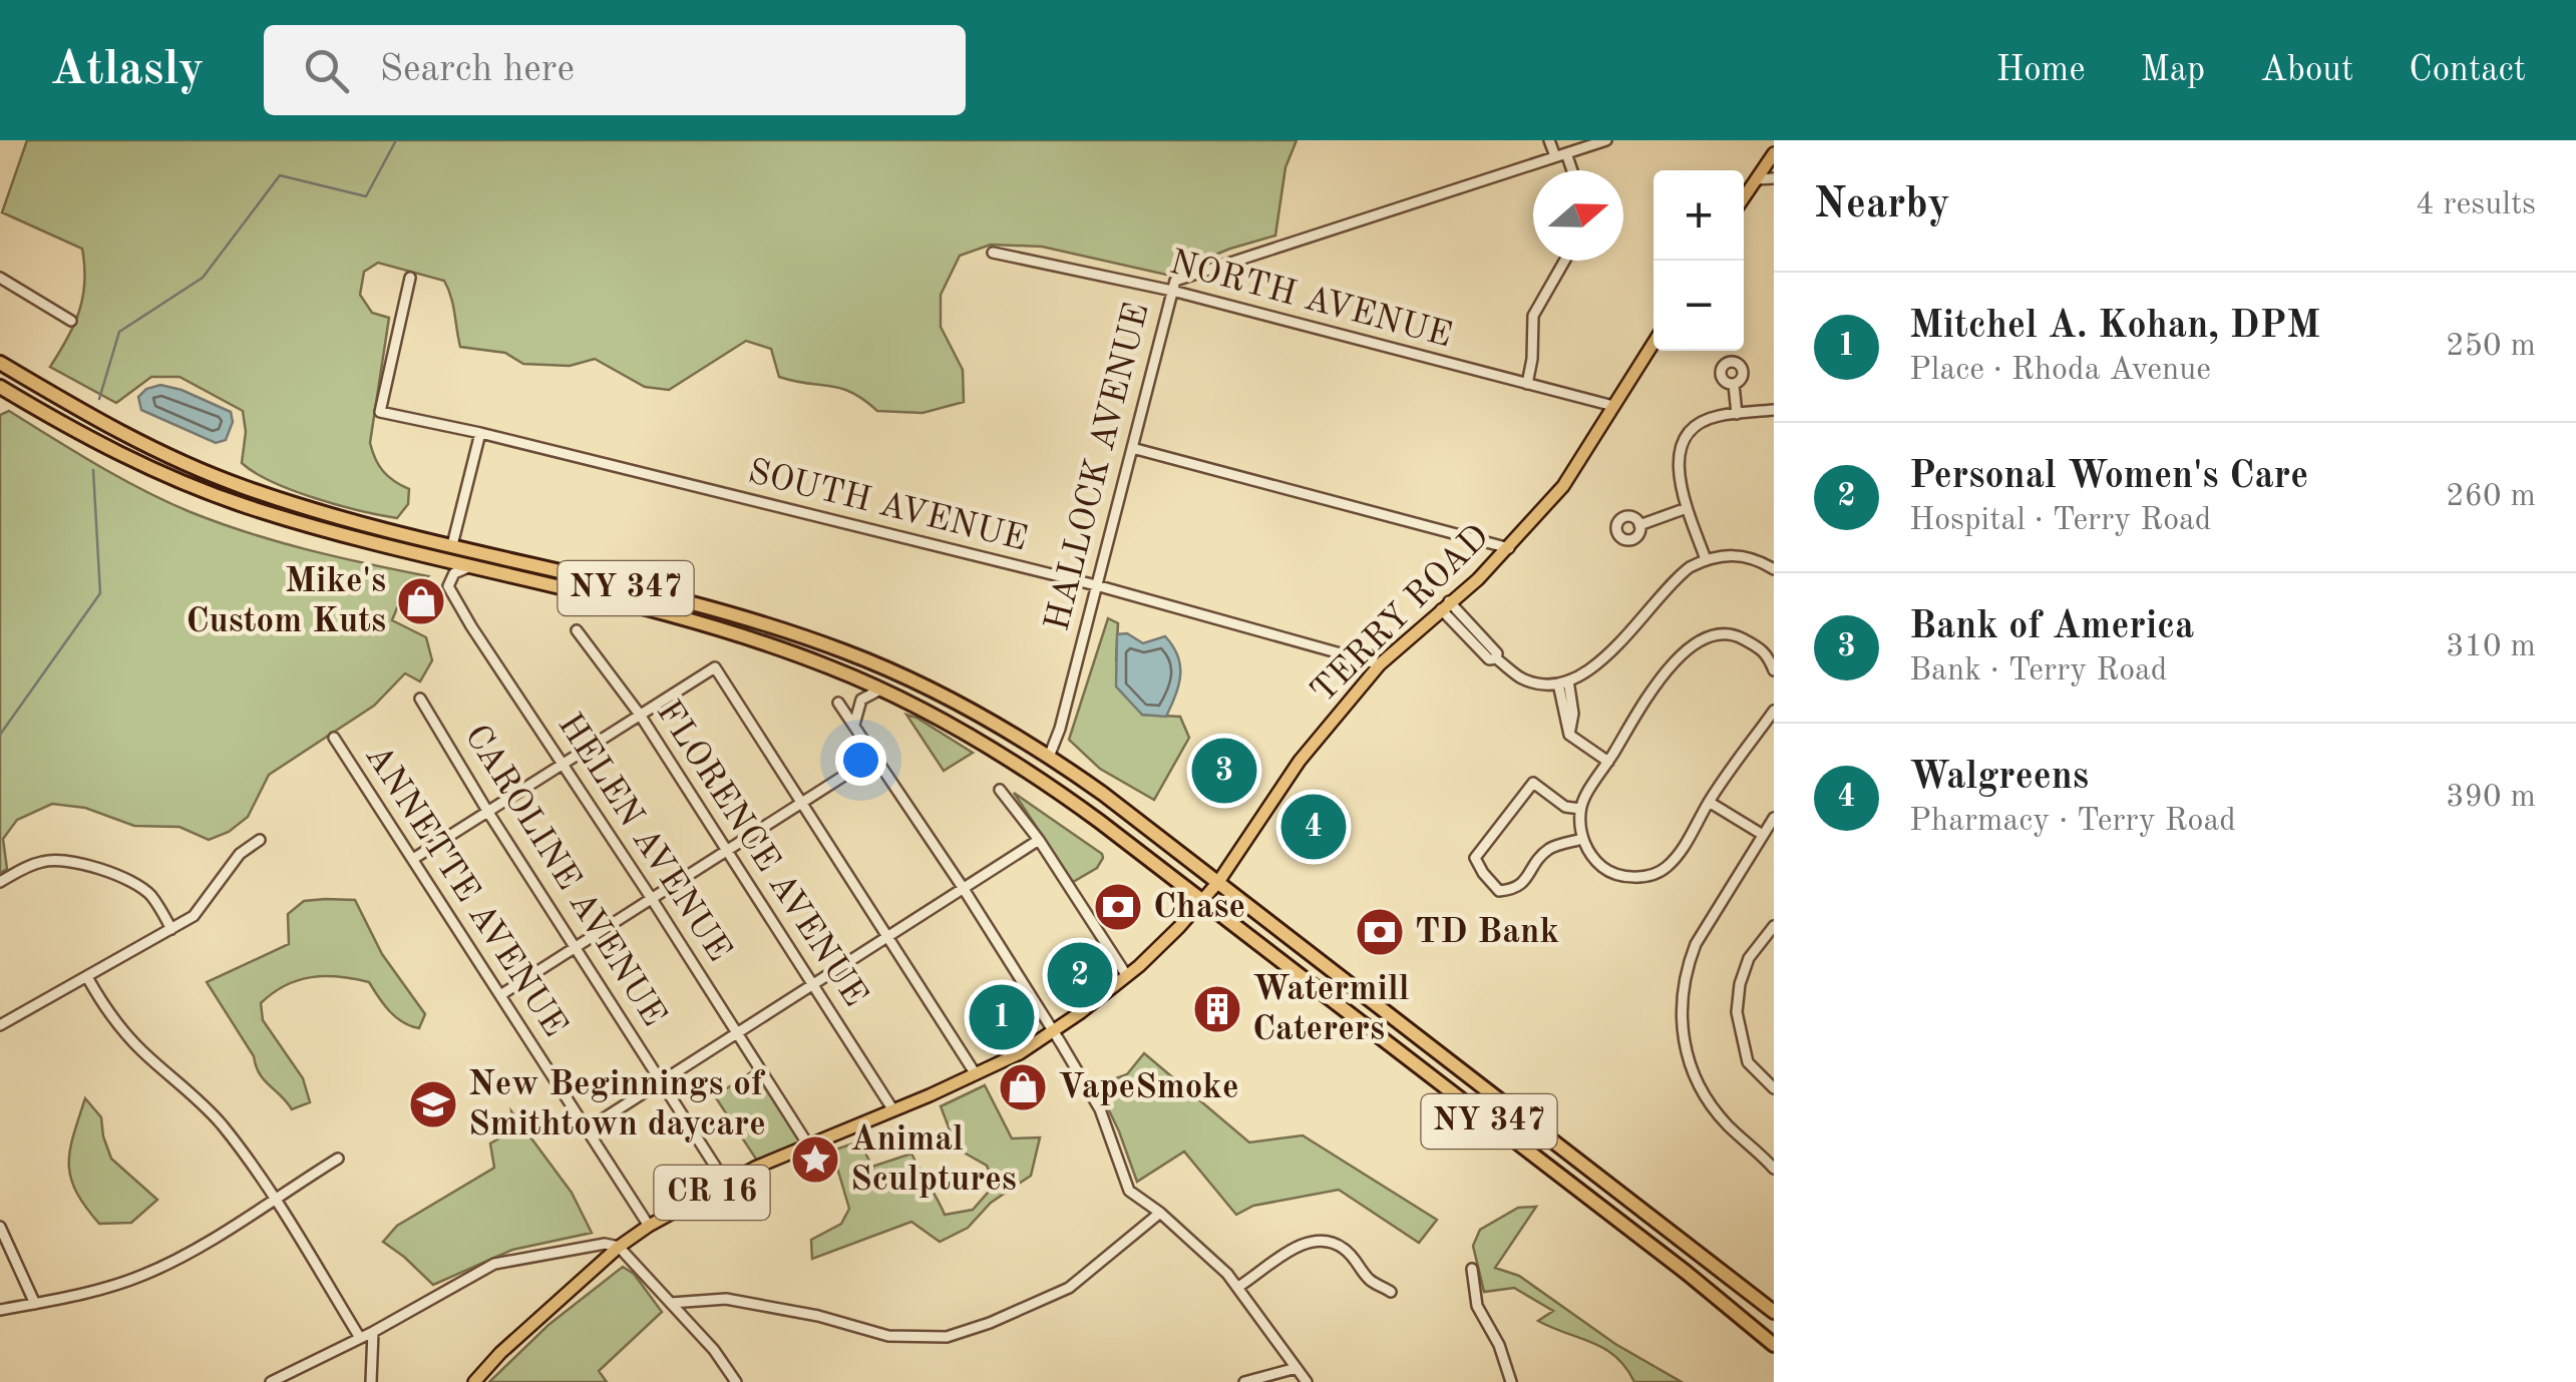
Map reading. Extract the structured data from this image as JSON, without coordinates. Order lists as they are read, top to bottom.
{
  "streets": {
    "highway": ["NY 347"],
    "main road": ["TERRY ROAD", "CR 16"],
    "street": [
      "NORTH AVENUE",
      "HALLOCK AVENUE",
      "SOUTH AVENUE",
      "HELEN AVENUE",
      "FLORENCE AVENUE",
      "CAROLINE AVENUE",
      "ANNETTE AVENUE"
    ]
  },
  "crossings": [
    ["NORTH AVENUE", "HALLOCK AVENUE"],
    ["NORTH AVENUE", "TERRY ROAD"],
    ["HALLOCK AVENUE", "SOUTH AVENUE"],
    ["HALLOCK AVENUE", "NY 347"],
    ["SOUTH AVENUE", "TERRY ROAD"],
    ["NY 347", "TERRY ROAD"],
    ["NY 347", "HELEN AVENUE"],
    ["TERRY ROAD", "HELEN AVENUE"],
    ["TERRY ROAD", "FLORENCE AVENUE"],
    ["TERRY ROAD", "CAROLINE AVENUE"],
    ["TERRY ROAD", "ANNETTE AVENUE"],
    ["TERRY ROAD", "CR 16"]
  ],
  "places": {
    "shop": ["Mike's Custom Kuts", "VapeSmoke"],
    "bank": ["Chase", "TD Bank"],
    "building": ["Watermill Caterers"],
    "school or university": ["New Beginnings of Smithtown daycare"],
    "place": ["Animal Sculptures"]
  },
  "north": "right",
  "page": {
    "header": "Atlasly",
    "search": "Search here",
    "nav": [
      "Home",
      "Map",
      "About",
      "Contact"
    ],
    "heading": ["Nearby", "4 results"],
    "map_buttons": ["+", "−"],
    "list": [
      {
        "mark": "1",
        "name": "Mitchel A. Kohan, DPM",
        "note": "Place · Rhoda Avenue",
        "value": "250 m"
      },
      {
        "mark": "2",
        "name": "Personal Women's Care",
        "note": "Hospital · Terry Road",
        "value": "260 m"
      },
      {
        "mark": "3",
        "name": "Bank of America",
        "note": "Bank · Terry Road",
        "value": "310 m"
      },
      {
        "mark": "4",
        "name": "Walgreens",
        "note": "Pharmacy · Terry Road",
        "value": "390 m"
      }
    ],
    "pins": [
      "3",
      "4",
      "2",
      "1"
    ]
  }
}
